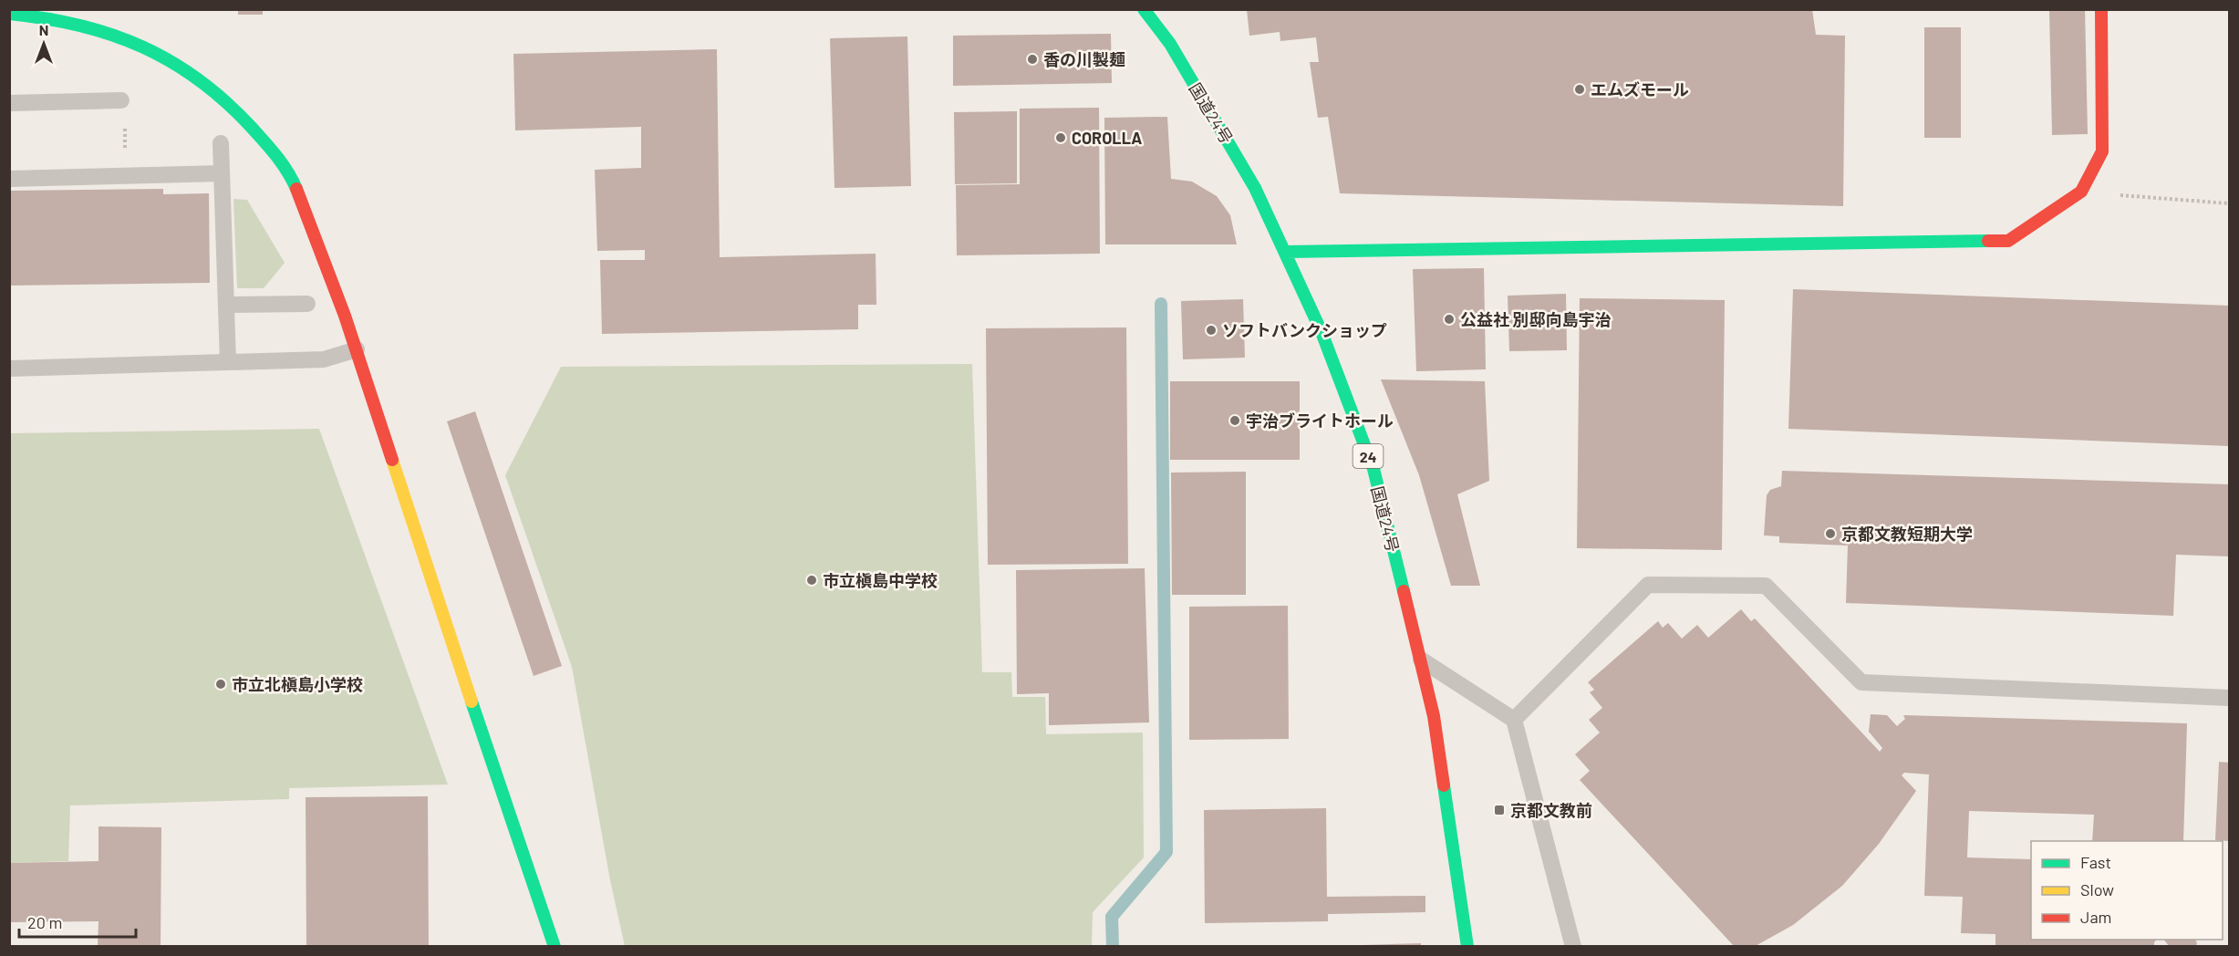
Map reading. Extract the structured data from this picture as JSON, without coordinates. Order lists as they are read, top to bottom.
{
  "streets": {
    "main road": ["国道24号", "24"]
  },
  "places": {
    "other": [
      "香の川製麺",
      "エムズモール",
      "COROLLA",
      "公益社 別邸向島宇治",
      "ソフトバンクショップ",
      "宇治ブライトホール",
      "京都文教短期大学",
      "市立槇島中学校",
      "市立北槇島小学校"
    ],
    "transit": ["京都文教前"]
  },
  "legend": ["Fast", "Slow", "Jam"],
  "scale_bar": "20 m",
  "north": "top"
}
